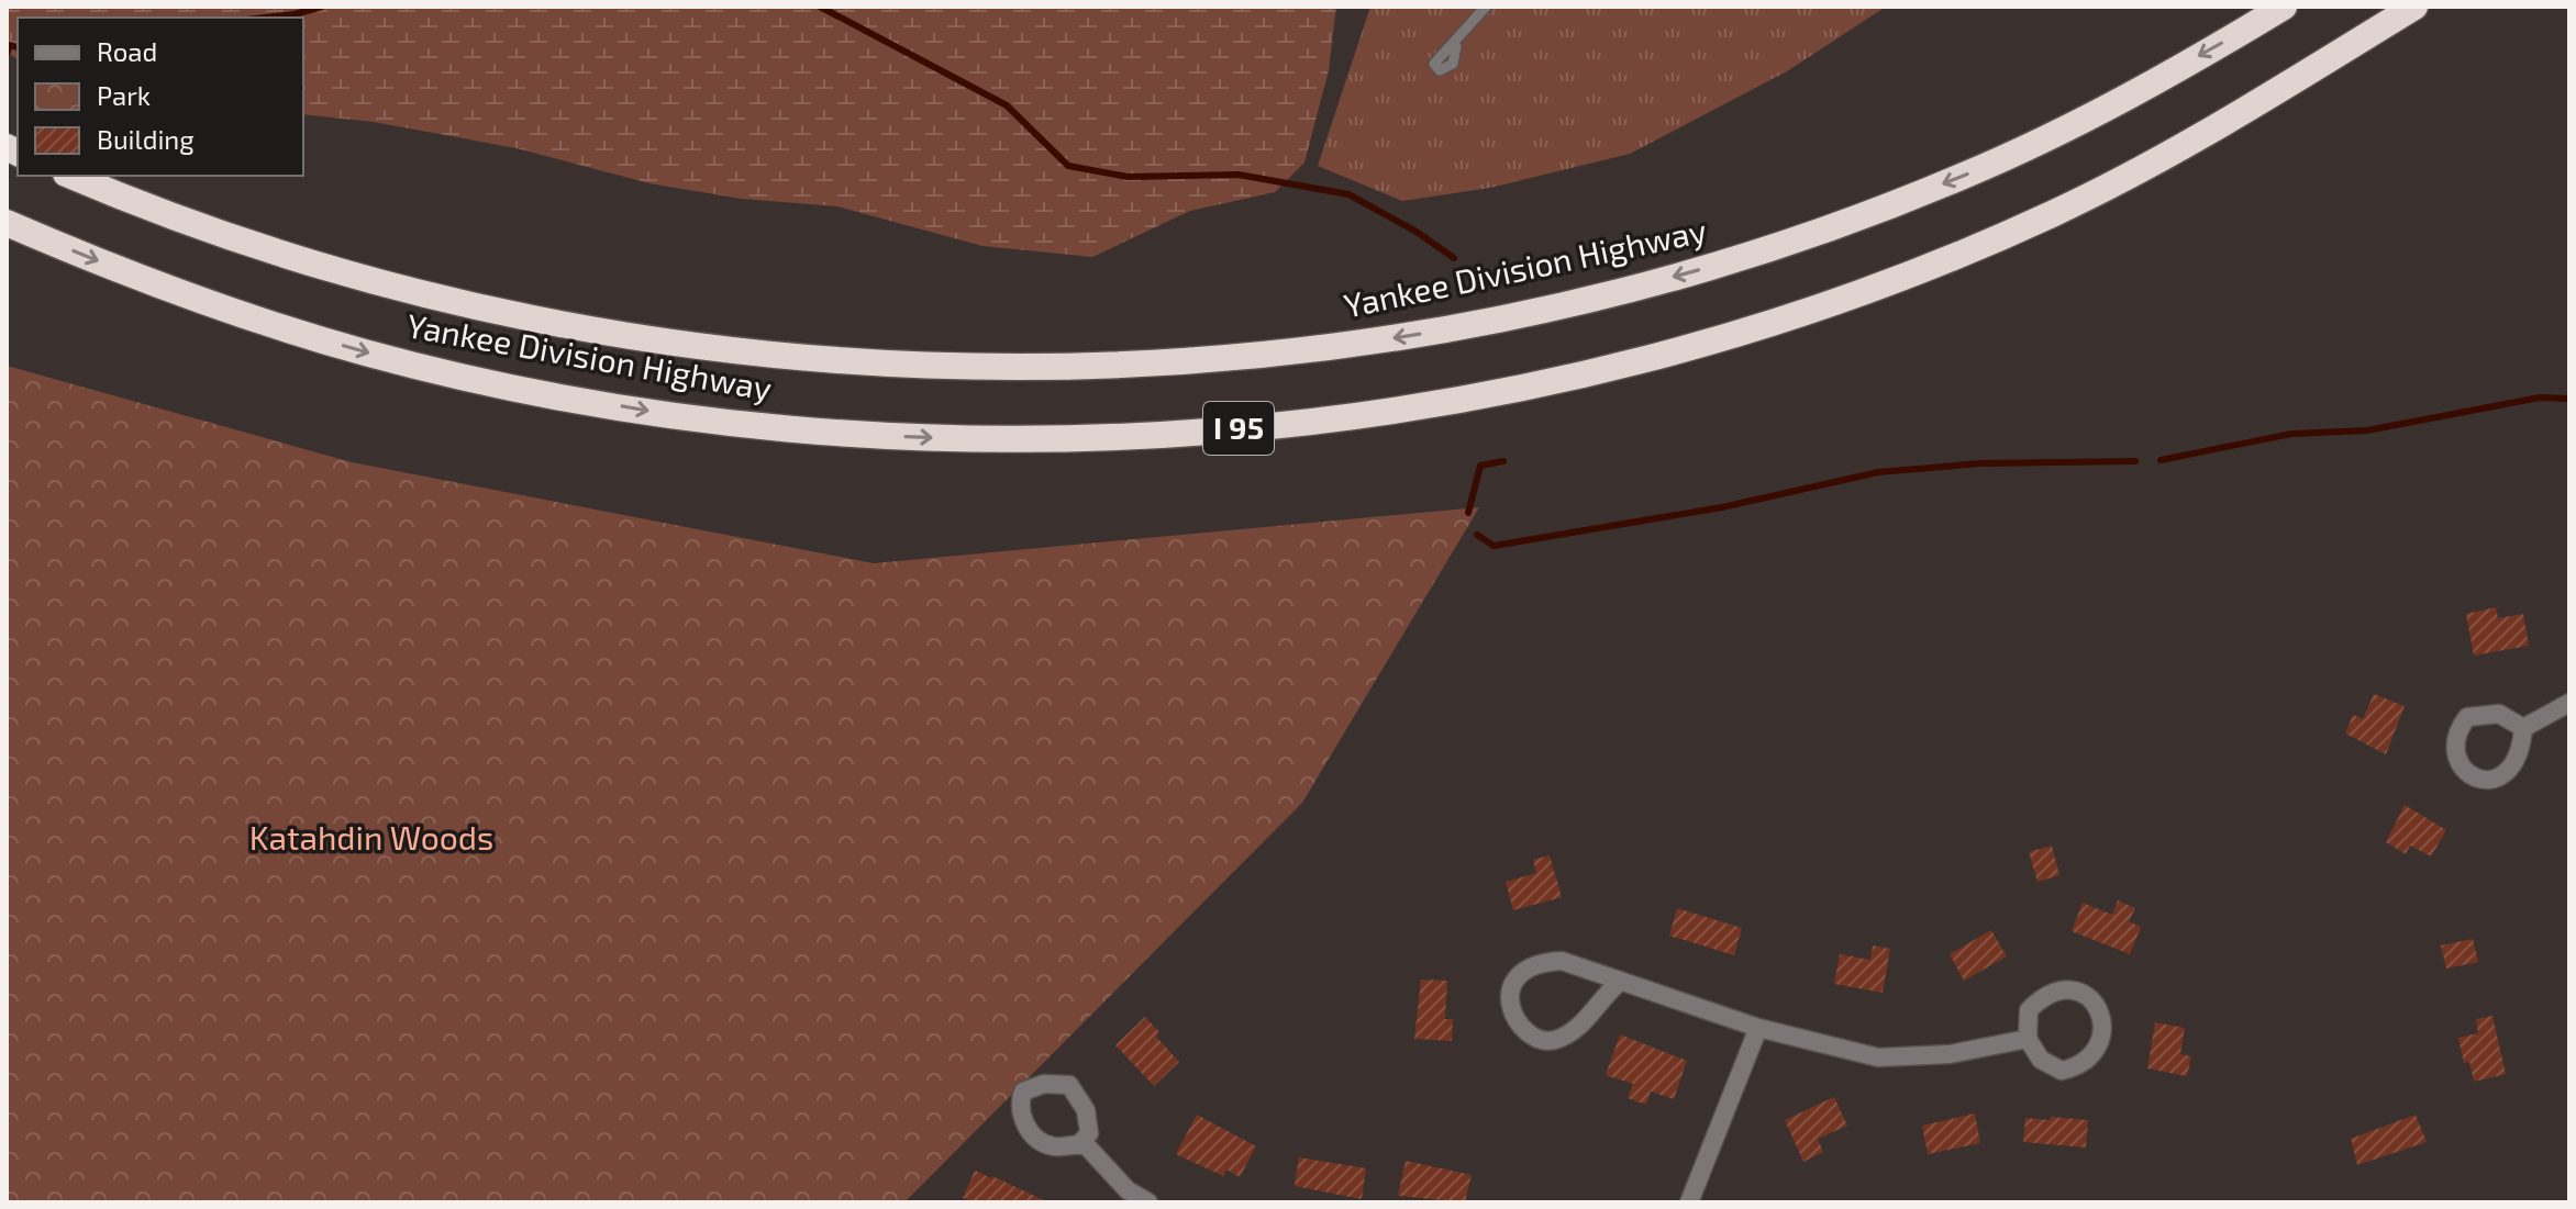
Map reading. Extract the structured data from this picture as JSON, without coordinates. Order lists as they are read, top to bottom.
{
  "streets": {
    "highway": ["Yankee Division Highway", "I 95"]
  },
  "parks": ["Katahdin Woods"],
  "legend": ["Road", "Park", "Building"]
}
